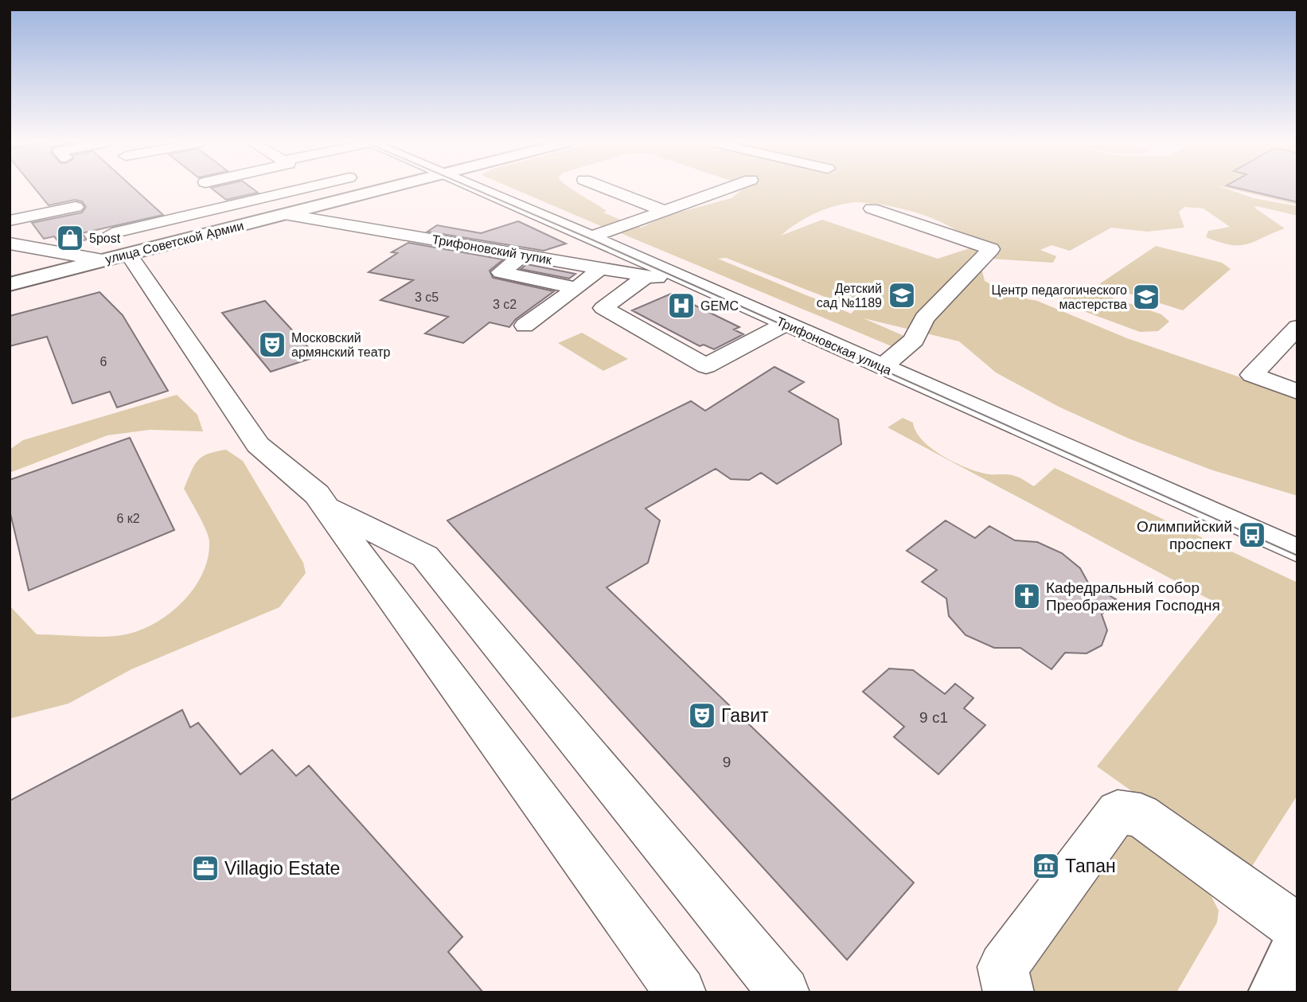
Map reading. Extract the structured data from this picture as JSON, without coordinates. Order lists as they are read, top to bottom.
{
  "streets": {
    "main road": ["улица Советской Армии"],
    "street": ["Трифоновский тупик", "Трифоновская улица"]
  },
  "crossings": [
    ["улица Советской Армии", "Трифоновский тупик"],
    ["Трифоновский тупик", "Трифоновская улица"]
  ],
  "places": {
    "shop": ["5post"],
    "school or university": ["Детский сад №1189", "Центр педагогического мастерства"],
    "hospital": ["GEMC"],
    "theatre": ["Московский армянский театр", "Гавит"],
    "bus stop": ["Олимпийский проспект"],
    "church": ["Кафедральный собор Преображения Господня"],
    "museum": ["Тапан"],
    "office": ["Villagio Estate"]
  },
  "house_numbers": [
    "3 с5",
    "3 с2",
    "6",
    "6 к2",
    "9 c1",
    "9"
  ]
}
